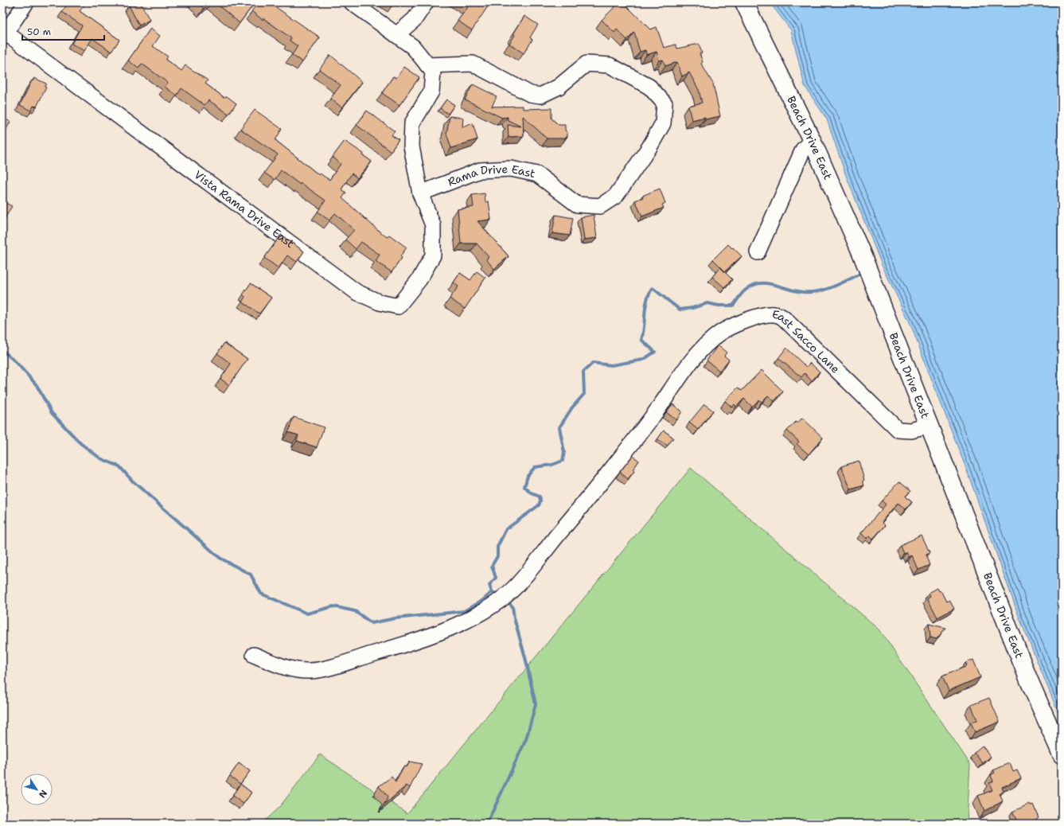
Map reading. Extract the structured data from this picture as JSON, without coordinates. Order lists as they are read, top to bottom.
{
  "streets": {
    "main road": ["Beach Drive East"],
    "street": ["Rama Drive East", "Vista Rama Drive East", "East Sacco Lane"]
  },
  "crossings": [
    ["Beach Drive East", "East Sacco Lane"],
    ["Rama Drive East", "Vista Rama Drive East"]
  ],
  "scale_bar": "50 m",
  "north": "bottom right"
}
